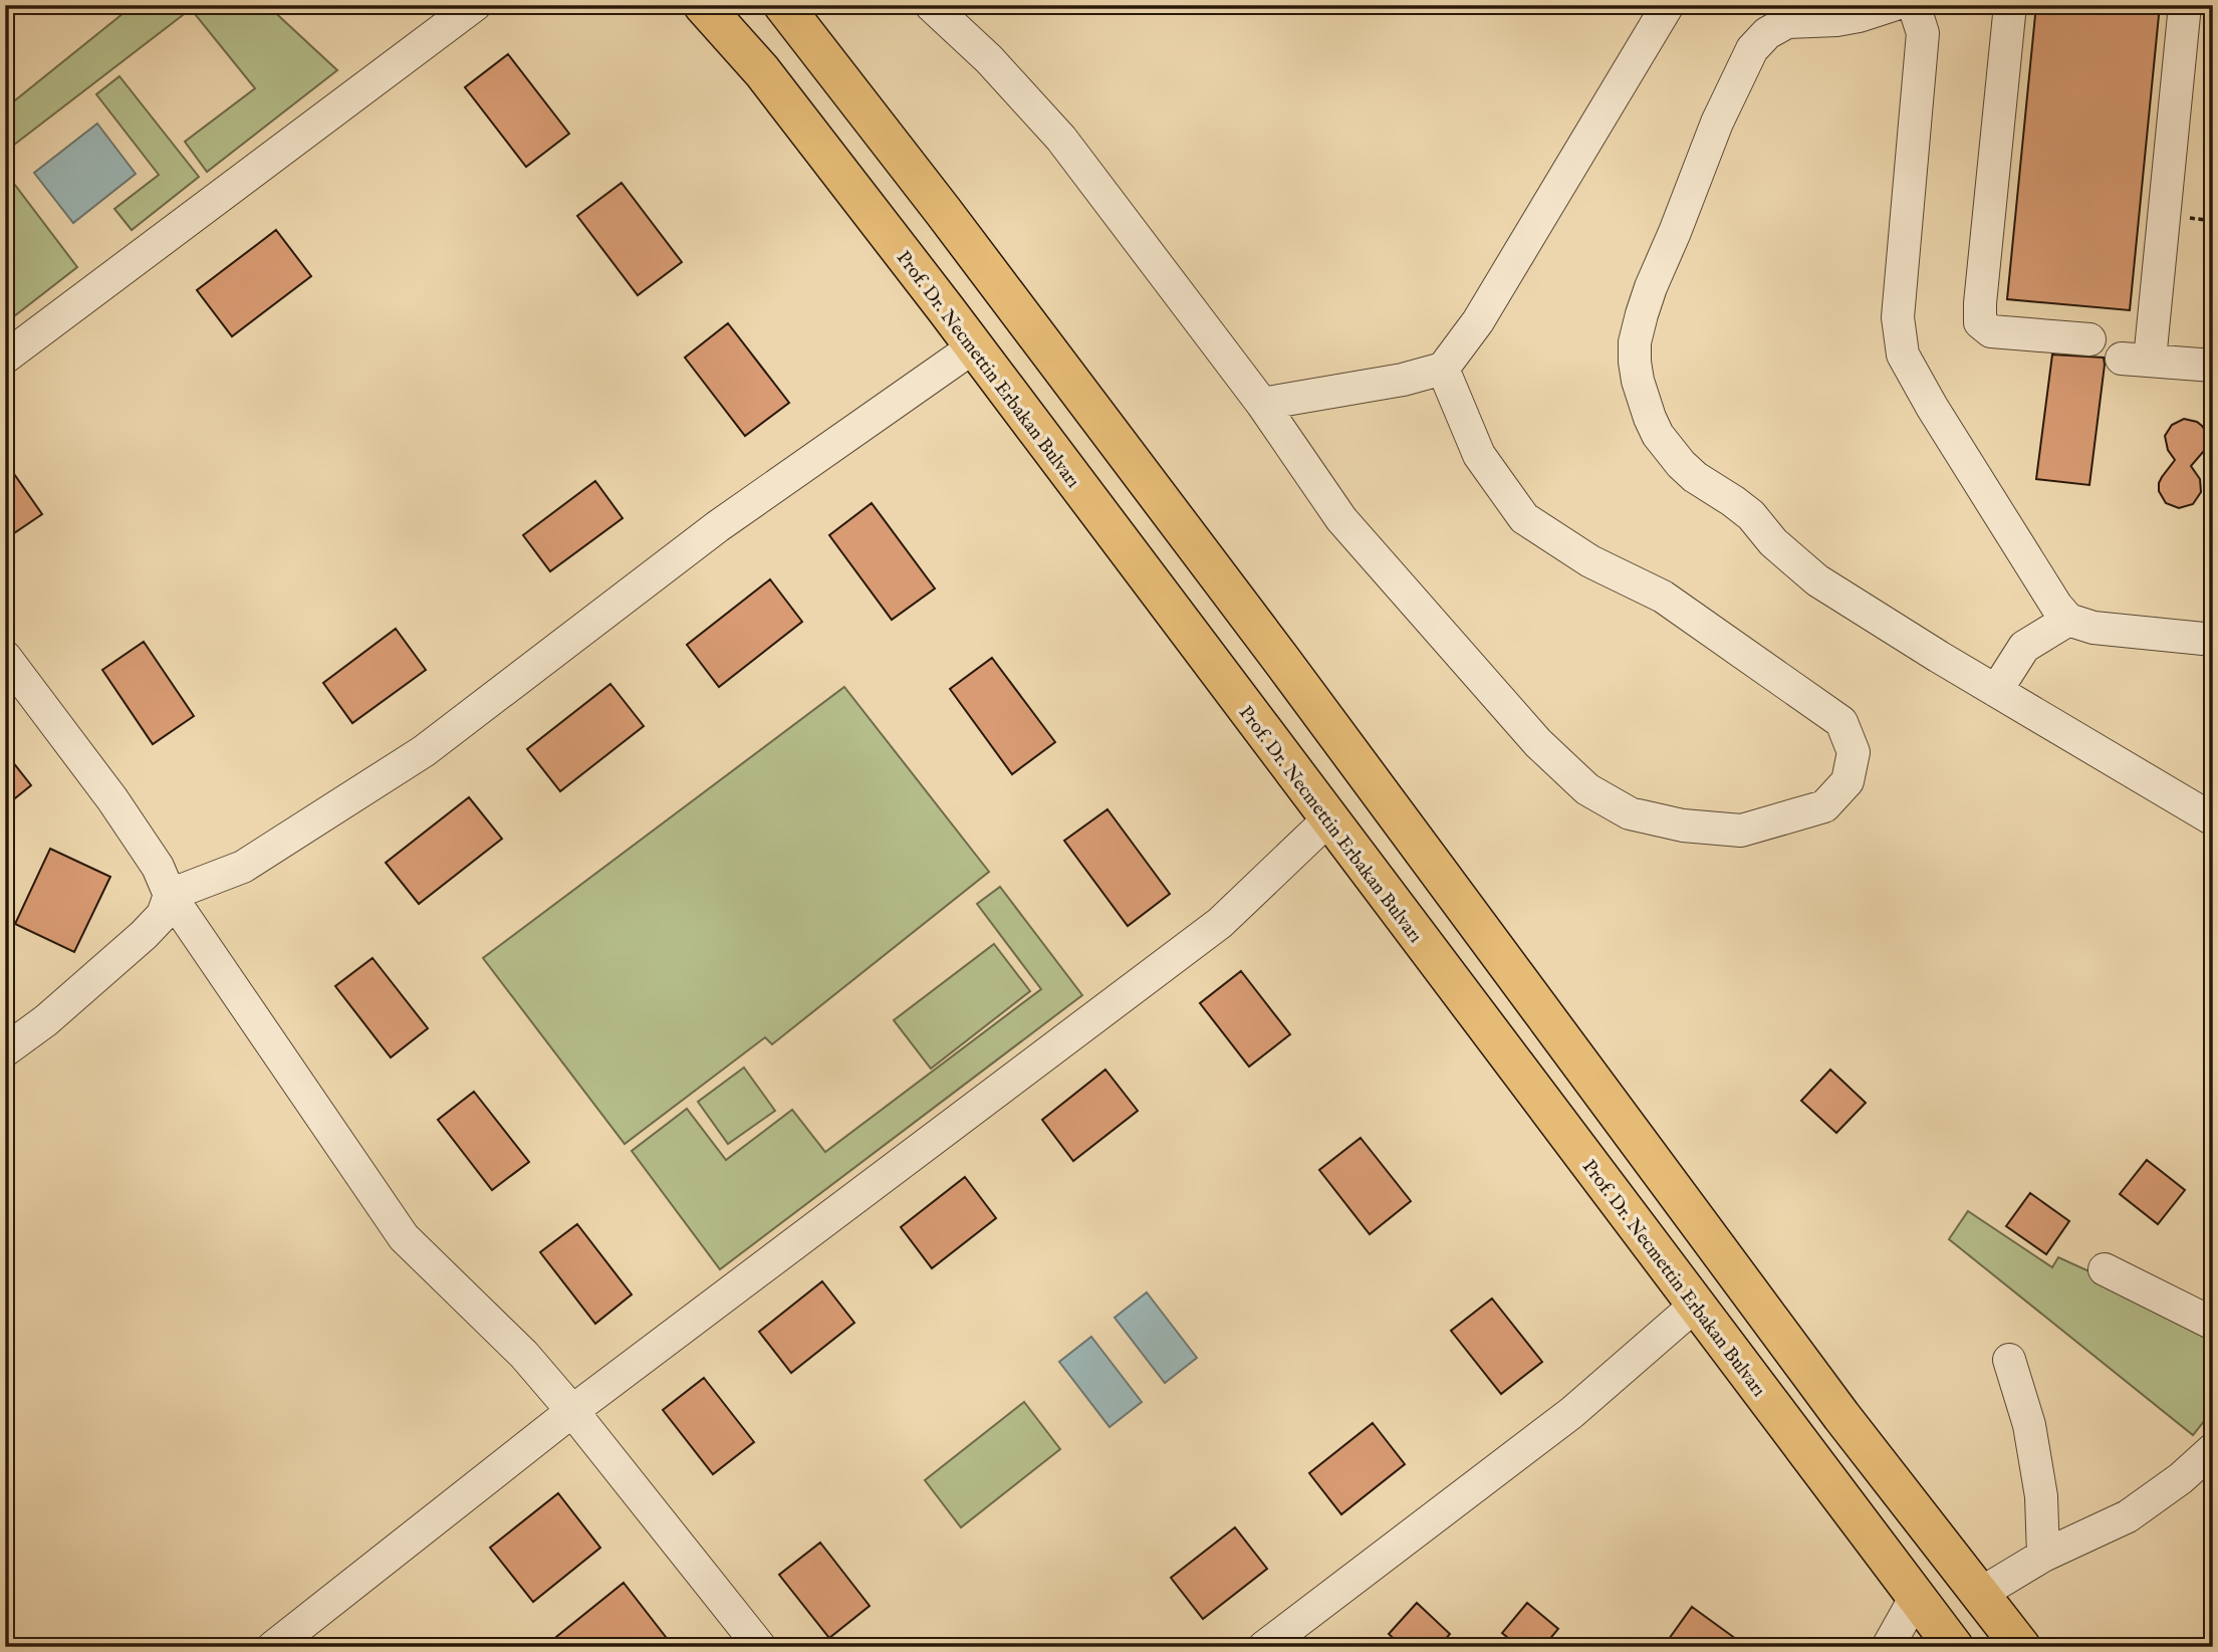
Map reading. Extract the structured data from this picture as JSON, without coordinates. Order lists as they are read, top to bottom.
{
  "streets": {
    "main road": ["Prof. Dr. Necmettin Erbakan Bulvarı"]
  }
}
